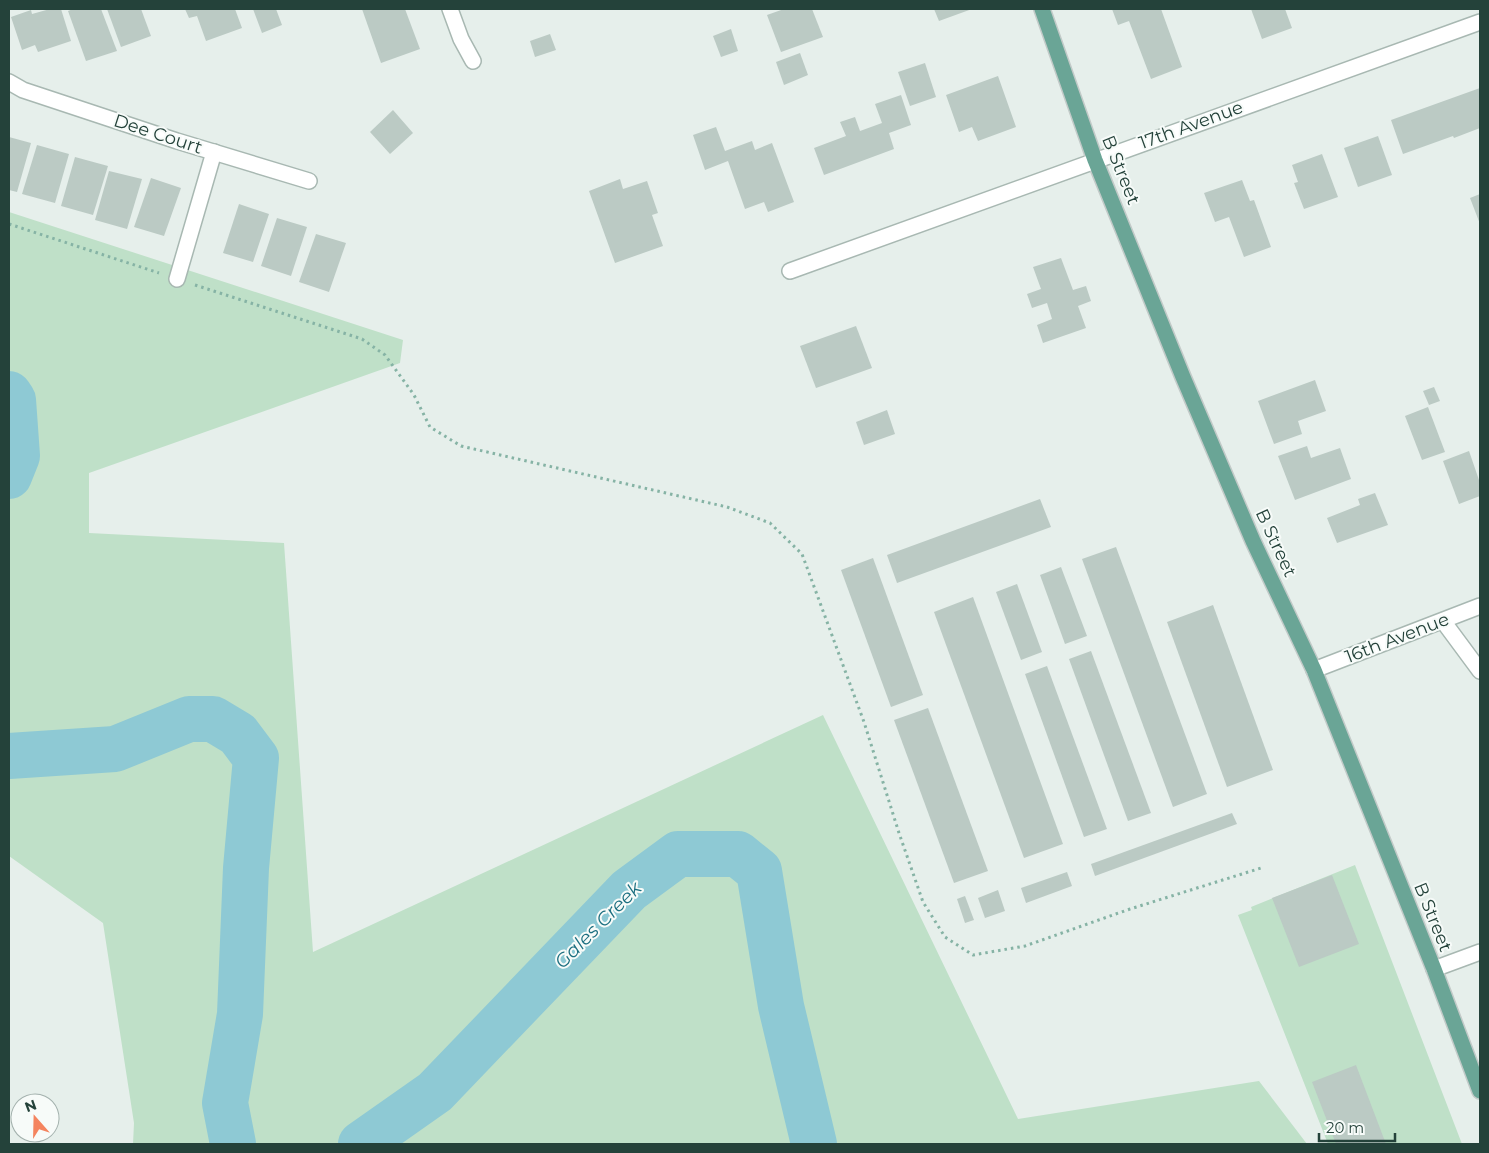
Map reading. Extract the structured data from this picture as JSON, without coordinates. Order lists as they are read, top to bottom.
{
  "streets": {
    "main road": ["B Street"],
    "street": ["17th Avenue", "Dee Court", "16th Avenue"]
  },
  "crossings": [
    ["17th Avenue", "B Street"],
    ["B Street", "16th Avenue"]
  ],
  "water": ["Gales Creek"],
  "scale_bar": "20 m",
  "north": "top"
}
